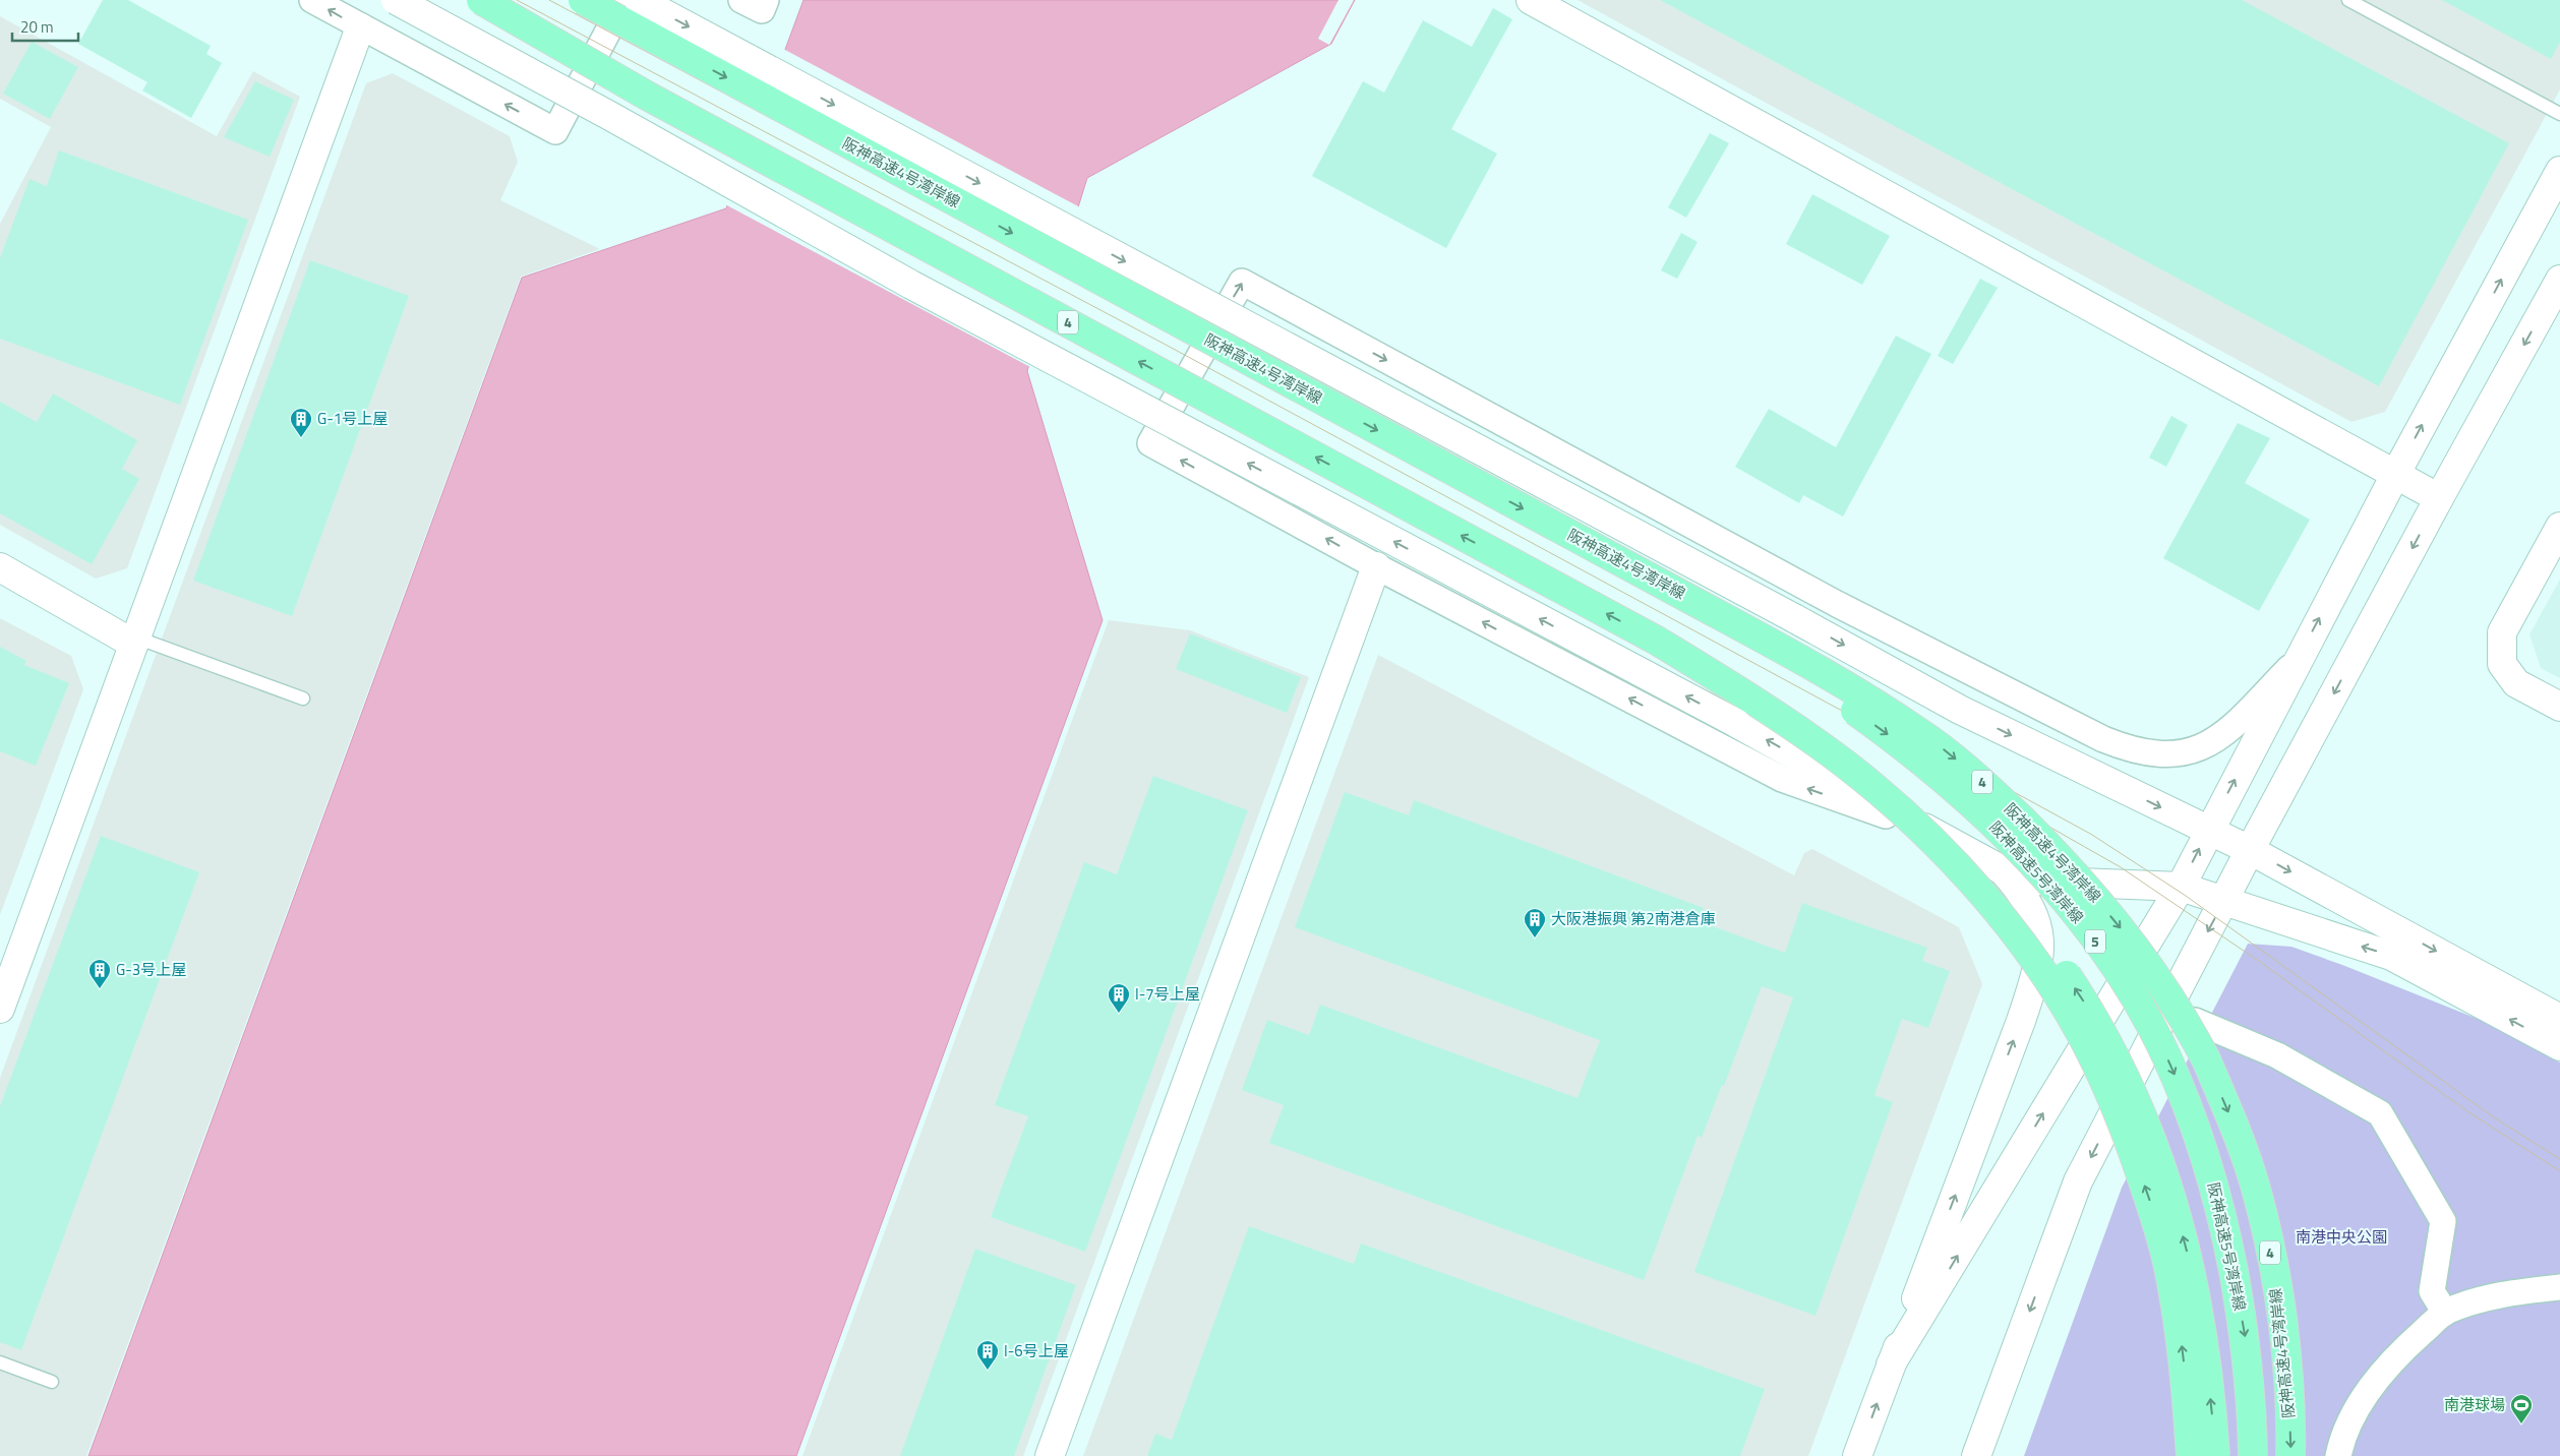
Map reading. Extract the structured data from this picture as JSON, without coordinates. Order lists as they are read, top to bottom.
{
  "streets": {
    "highway": [
      "阪神高速4号湾岸線",
      "4",
      "阪神高速5号湾岸線",
      "5"
    ]
  },
  "crossings": [
    ["阪神高速4号湾岸線", "阪神高速5号湾岸線"]
  ],
  "parks": ["南港中央公園"],
  "places": {
    "building": [
      "G-1号上屋",
      "大阪港振興 第2南港倉庫",
      "G-3号上屋",
      "I-7号上屋",
      "I-6号上屋"
    ],
    "sports": ["南港球場"]
  },
  "scale_bar": "20 m"
}
